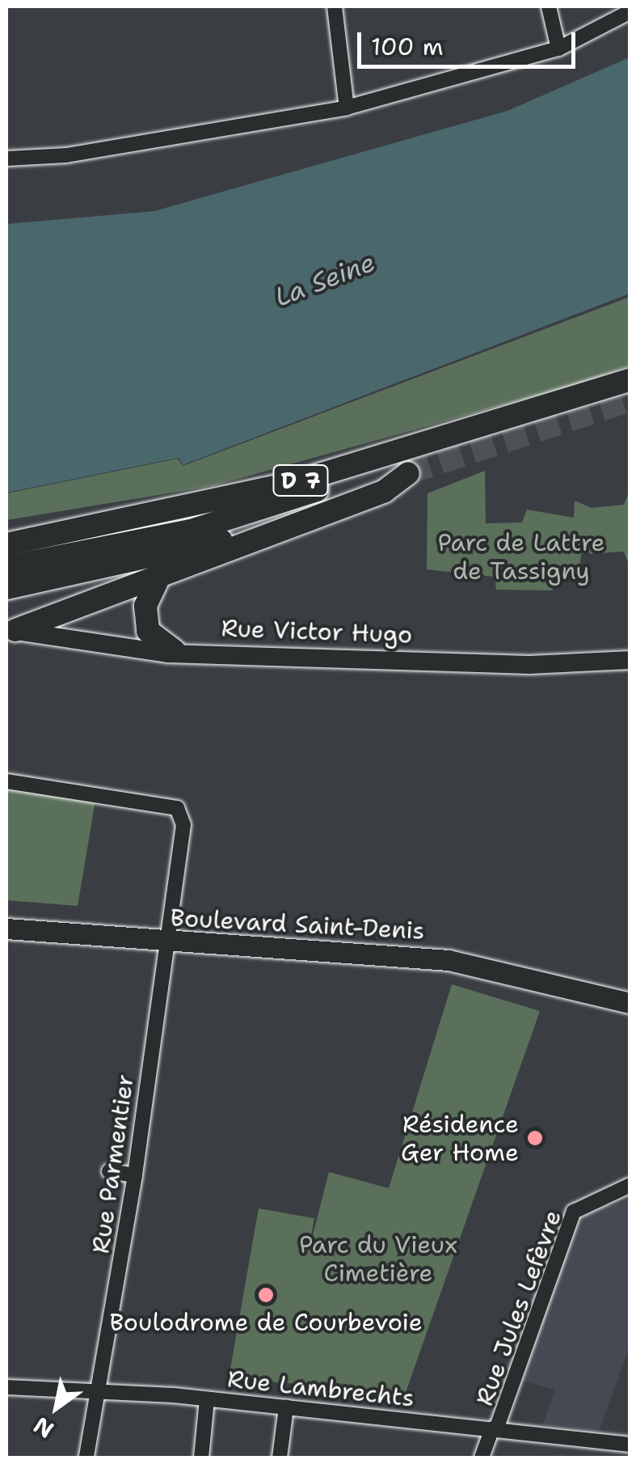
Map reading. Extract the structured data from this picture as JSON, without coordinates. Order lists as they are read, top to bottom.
{
  "streets": {
    "main road": ["D 7", "Boulevard Saint-Denis"],
    "street": [
      "Rue Victor Hugo",
      "Rue Parmentier",
      "Rue Jules Lefèvre",
      "Rue Lambrechts"
    ]
  },
  "crossings": [
    ["Boulevard Saint-Denis", "Rue Parmentier"],
    ["Rue Parmentier", "Rue Lambrechts"],
    ["Rue Jules Lefèvre", "Rue Lambrechts"]
  ],
  "water": ["La Seine"],
  "parks": ["Parc de Lattre de Tassigny", "Parc du Vieux Cimetière"],
  "places": ["Résidence Ger Home", "Boulodrome de Courbevoie"],
  "scale_bar": "100 m",
  "north": "bottom left"
}
